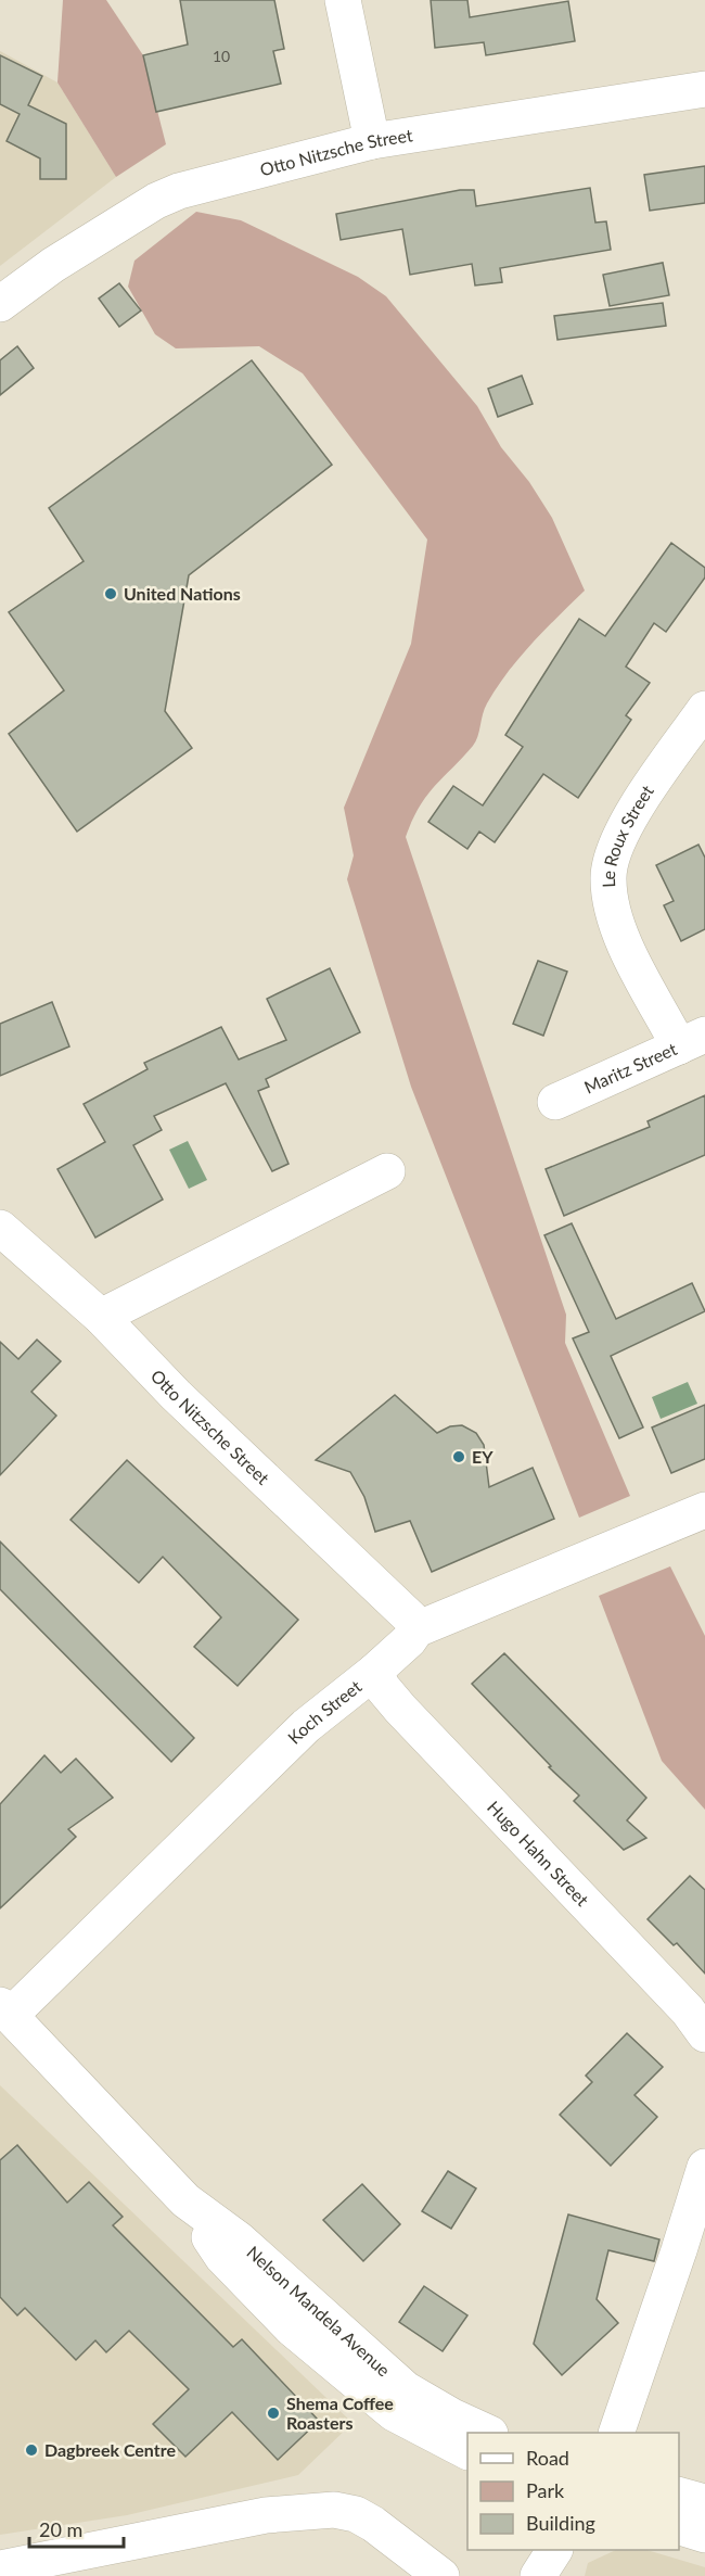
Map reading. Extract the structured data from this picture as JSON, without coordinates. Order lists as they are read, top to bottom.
{
  "streets": {
    "street": [
      "Otto Nitzsche Street",
      "Le Roux Street",
      "Maritz Street",
      "Koch Street",
      "Hugo Hahn Street",
      "Nelson Mandela Avenue"
    ]
  },
  "crossings": [
    ["Otto Nitzsche Street", "Koch Street"],
    ["Le Roux Street", "Maritz Street"],
    ["Koch Street", "Hugo Hahn Street"],
    ["Koch Street", "Nelson Mandela Avenue"]
  ],
  "places": [
    "United Nations",
    "EY",
    "Shema Coffee Roasters",
    "Dagbreek Centre"
  ],
  "house_numbers": ["10"],
  "legend": ["Road", "Park", "Building"],
  "scale_bar": "20 m"
}
